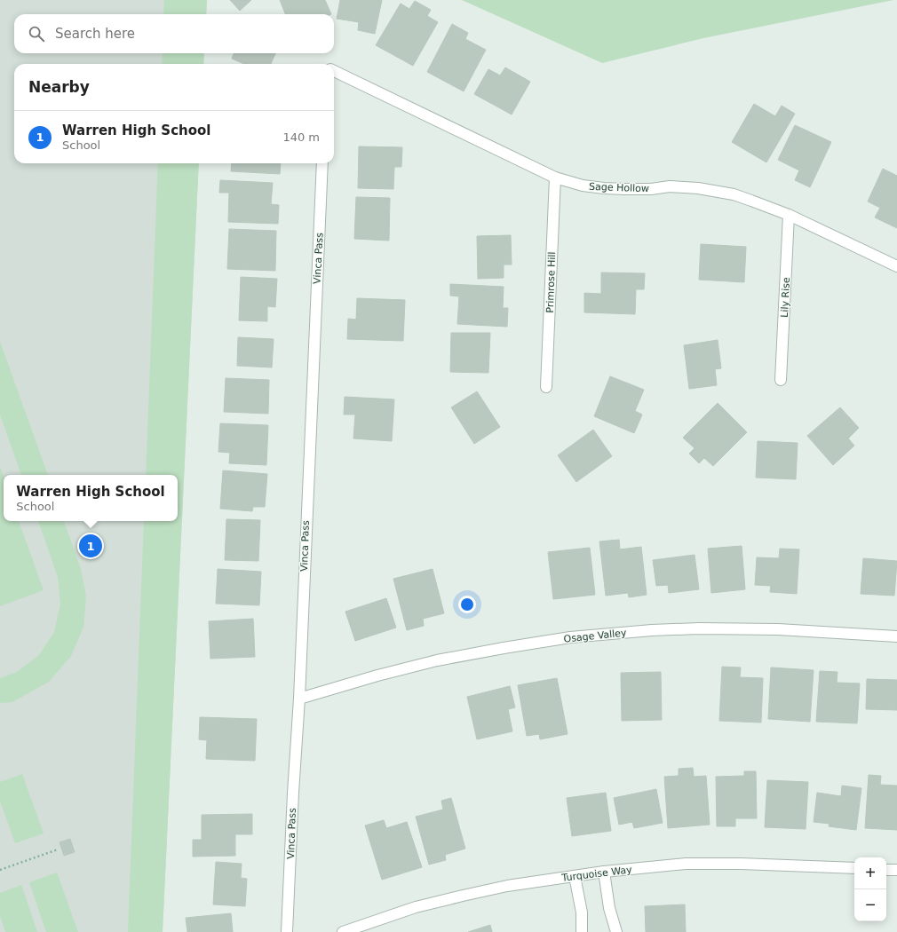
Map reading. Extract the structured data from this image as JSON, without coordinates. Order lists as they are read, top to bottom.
{
  "streets": {
    "street": [
      "Sage Hollow",
      "Vinca Pass",
      "Primrose Hill",
      "Lily Rise",
      "Osage Valley",
      "Turquoise Way"
    ]
  },
  "crossings": [
    ["Sage Hollow", "Primrose Hill"],
    ["Sage Hollow", "Lily Rise"],
    ["Vinca Pass", "Osage Valley"]
  ],
  "page": {
    "search": "Search here",
    "heading": "Nearby",
    "list": [
      {
        "mark": "1",
        "name": "Warren High School",
        "note": "School",
        "value": "140 m"
      }
    ],
    "popup": ["Warren High School", "School"],
    "pins": "1",
    "map_buttons": ["+", "−"]
  }
}
